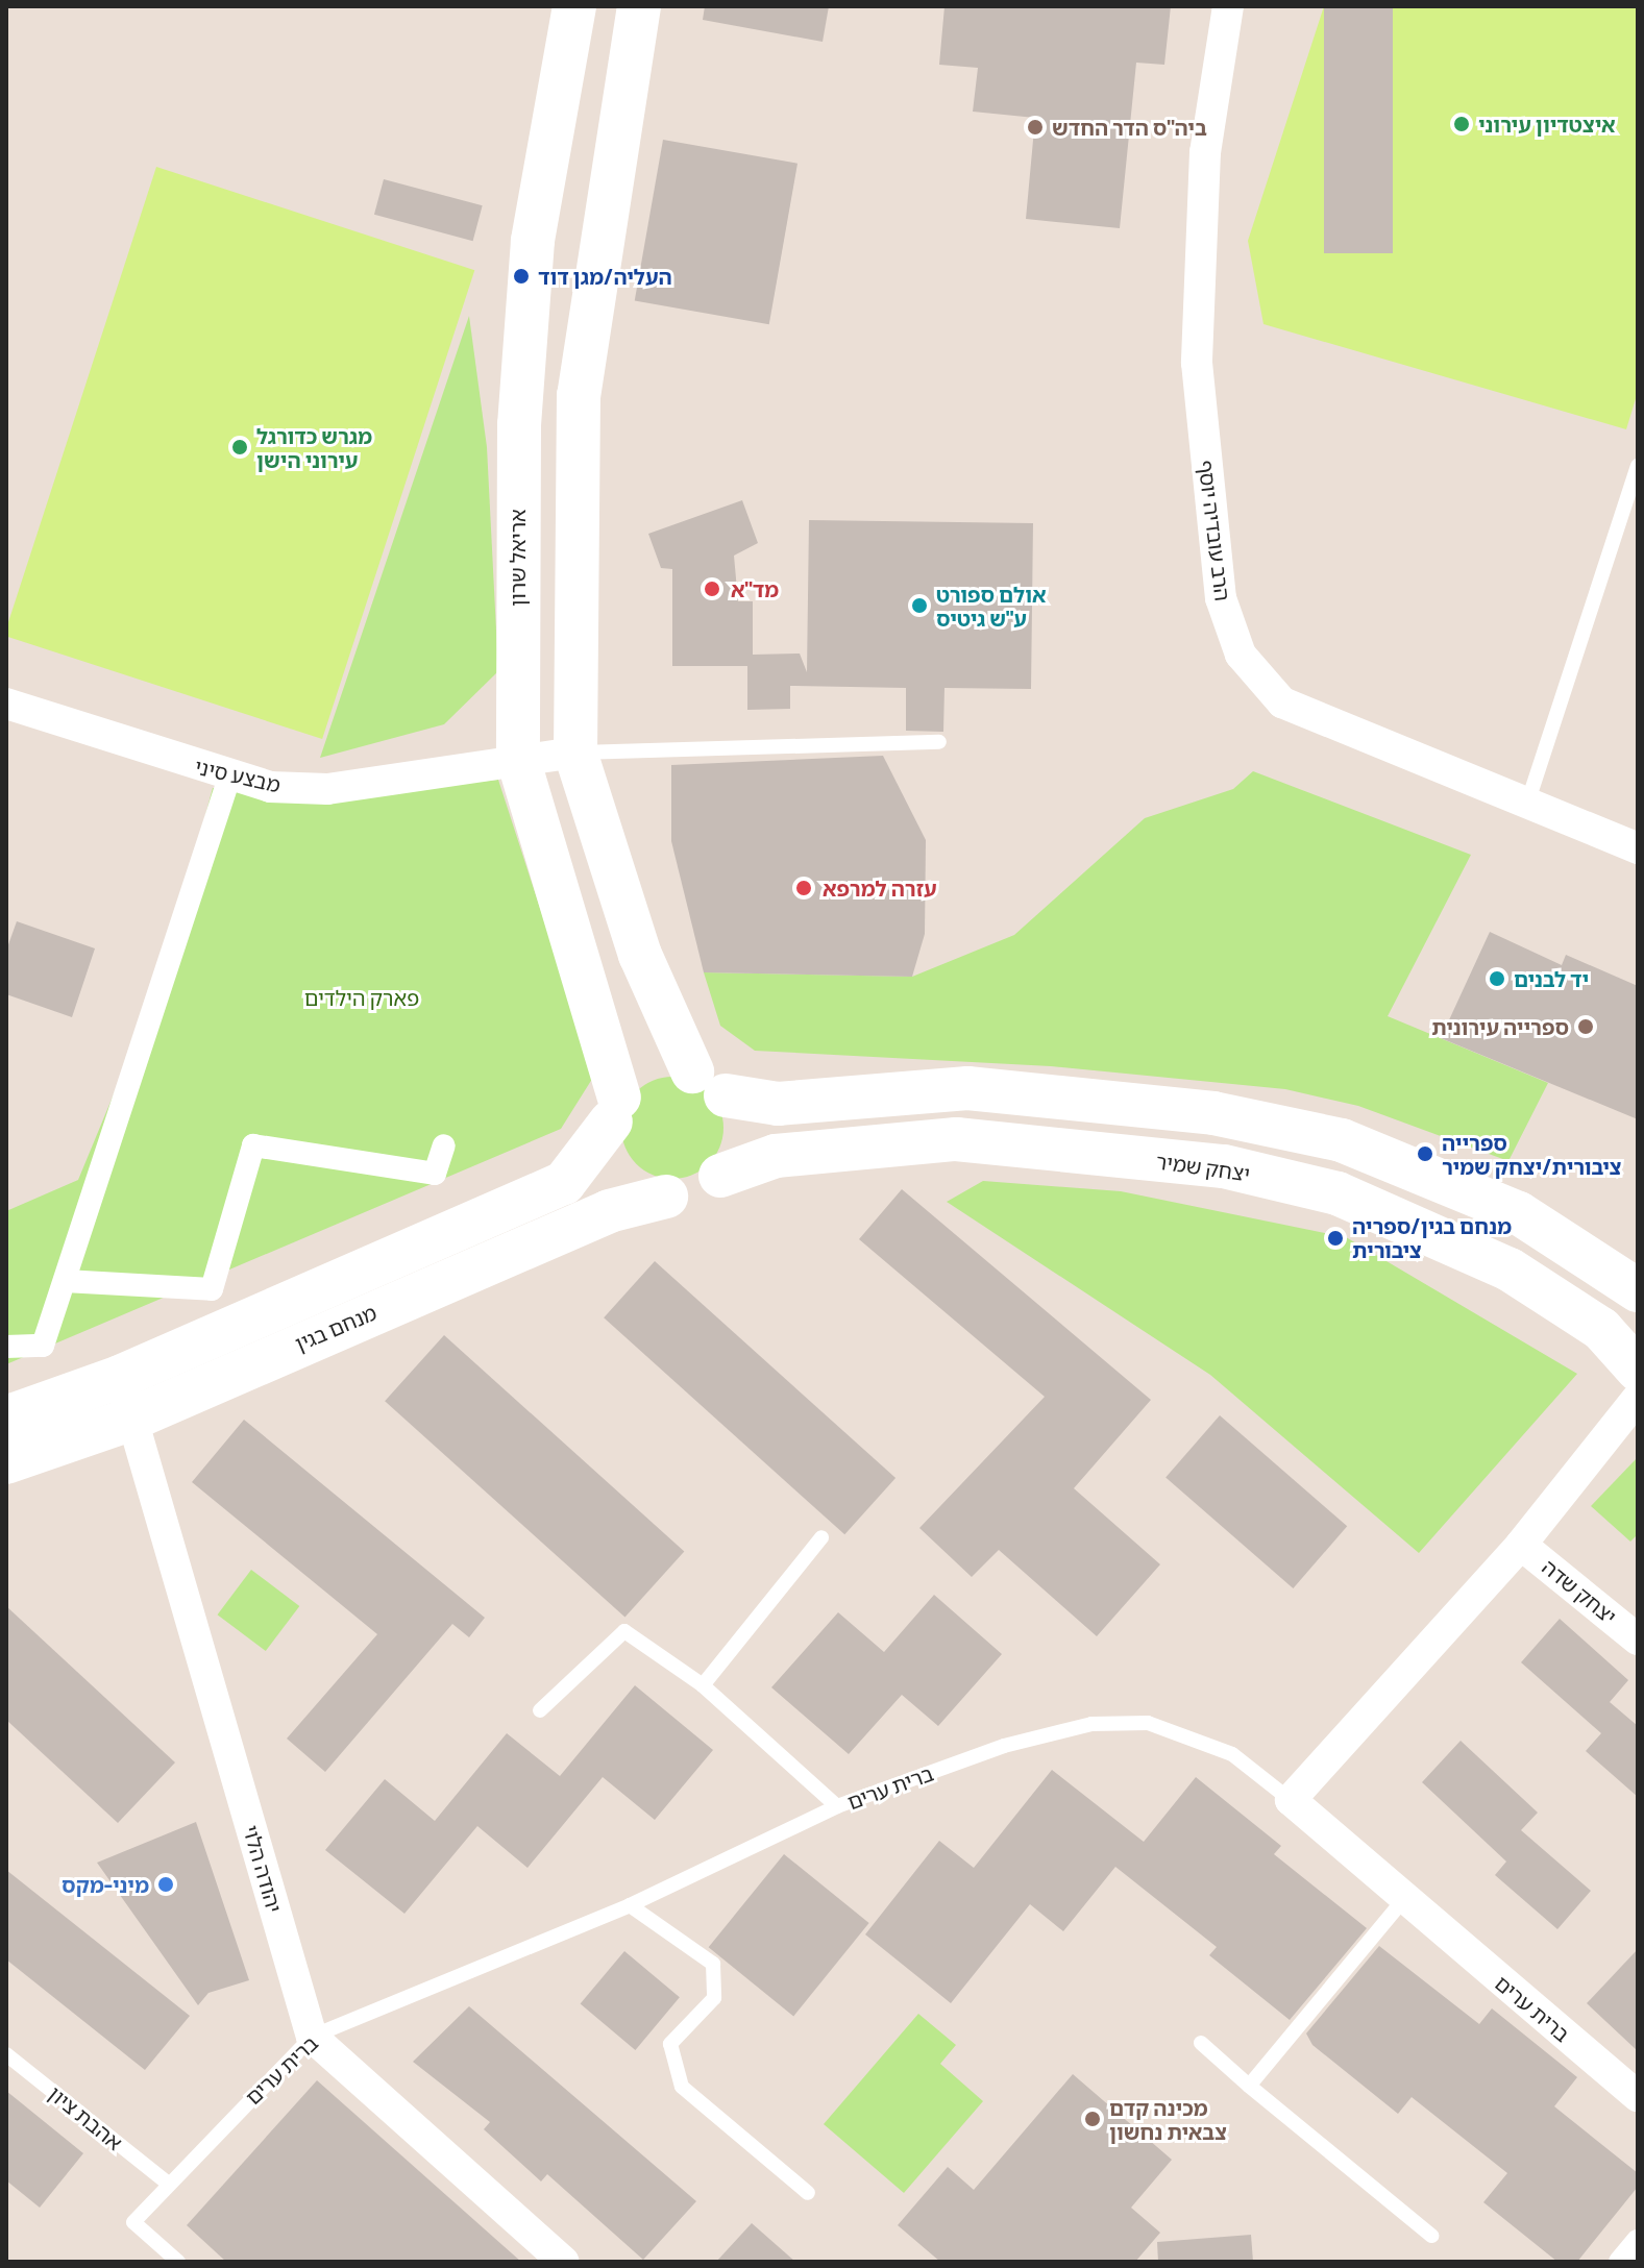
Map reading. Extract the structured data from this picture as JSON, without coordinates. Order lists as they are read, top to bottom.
{
  "streets": {
    "main road": ["אריאל שרון", "יצחק שמיר", "מנחם בגין"],
    "street": [
      "הרב עובדיה יוסף",
      "מבצע סיני",
      "יצחק שדה",
      "ברית ערים",
      "יהודה הלוי"
    ],
    "lane": ["אהבת ציון"]
  },
  "crossings": [
    ["אריאל שרון", "מבצע סיני"],
    ["אריאל שרון", "יצחק שמיר"],
    ["אריאל שרון", "מנחם בגין"],
    ["יצחק שמיר", "מנחם בגין"],
    ["מנחם בגין", "יהודה הלוי"],
    ["ברית ערים", "יהודה הלוי"],
    ["ברית ערים", "אהבת ציון"]
  ],
  "parks": ["פארק הילדים"],
  "places": [
    "איצטדיון עירוני",
    "ביה\"ס הדר החדש",
    "העליה/מגן דוד",
    "מגרש כדורגל עירוני הישן",
    "מד\"א",
    "אולם ספורט ע\"ש גיטיס",
    "עזרה למרפא",
    "יד לבנים",
    "ספרייה עירונית",
    "ספרייה ציבורית/יצחק שמיר",
    "מנחם בגין/ספריה ציבורית",
    "מיני-מקס",
    "מכינה קדם צבאית נחשון"
  ]
}
